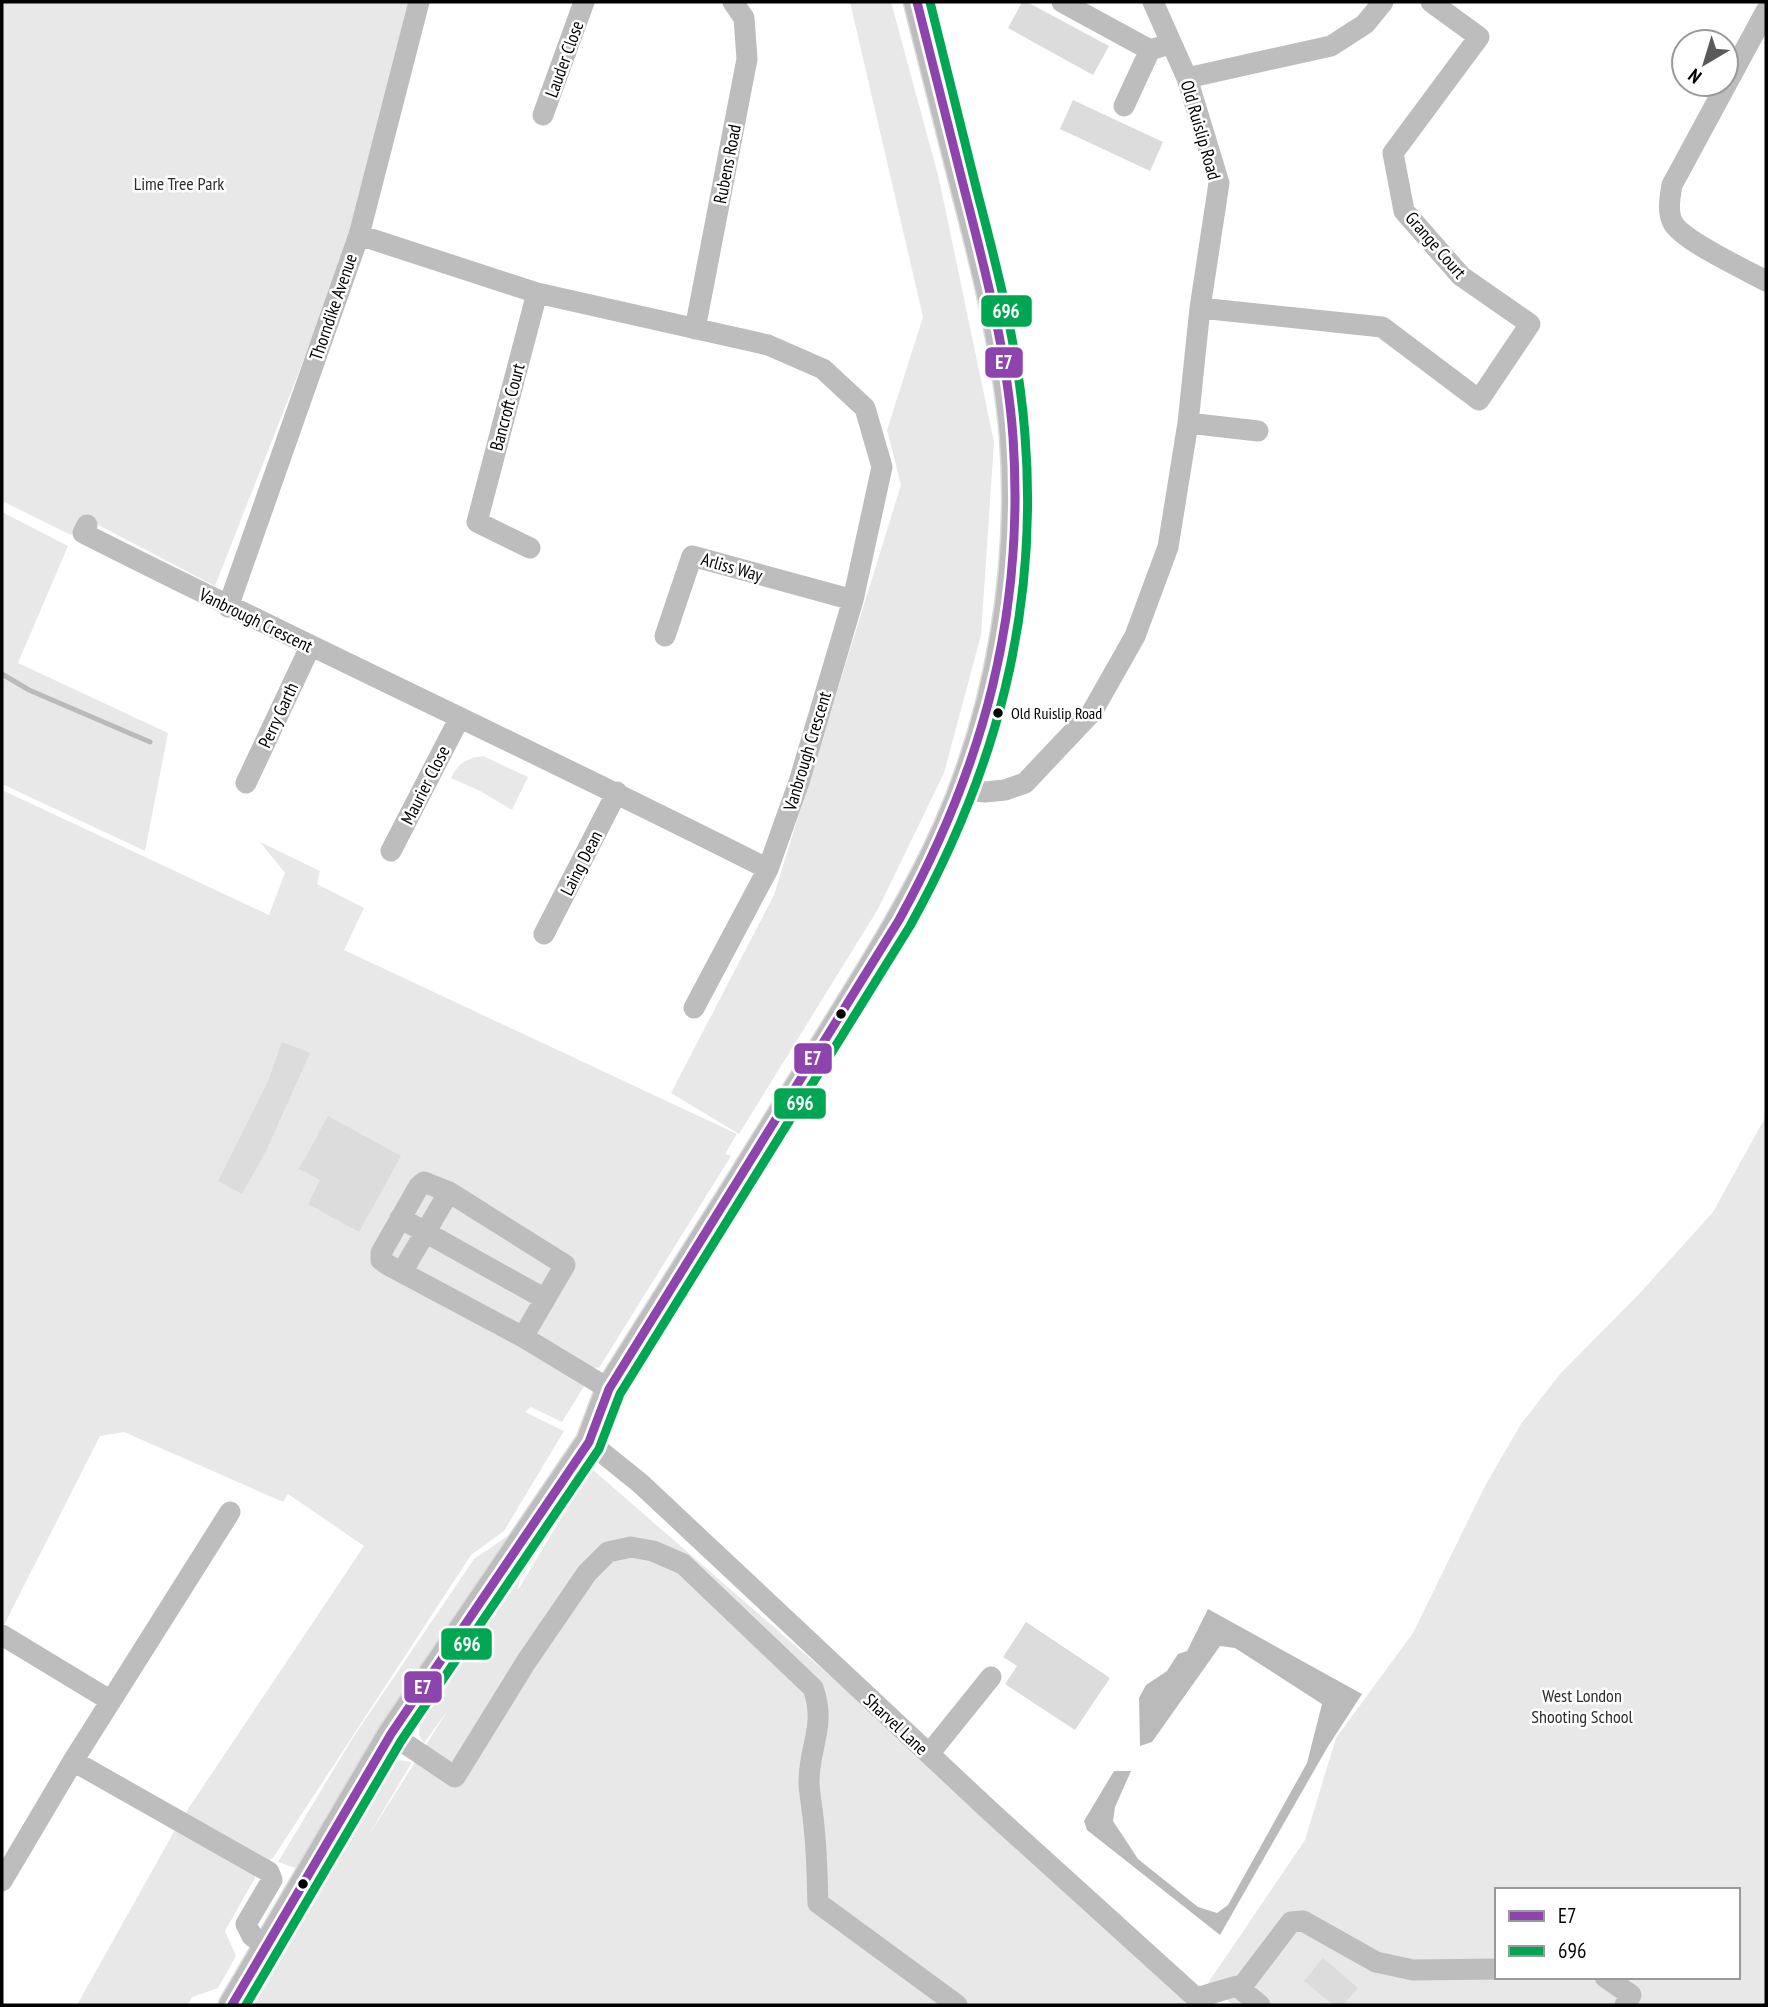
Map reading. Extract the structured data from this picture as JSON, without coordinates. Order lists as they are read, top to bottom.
{
  "streets": {
    "street": [
      "Lauder Close",
      "Old Ruislip Road",
      "Rubens Road",
      "Grange Court",
      "Thorndike Avenue",
      "Bancroft Court",
      "Arliss Way",
      "Vanbrough Crescent",
      "Perry Garth",
      "Maurier Close",
      "Laing Dean",
      "Sharvel Lane"
    ]
  },
  "crossings": [
    ["Old Ruislip Road", "Grange Court"],
    ["Rubens Road", "Vanbrough Crescent"],
    ["Thorndike Avenue", "Vanbrough Crescent"],
    ["Bancroft Court", "Vanbrough Crescent"],
    ["Arliss Way", "Vanbrough Crescent"],
    ["Vanbrough Crescent", "Perry Garth"],
    ["Vanbrough Crescent", "Maurier Close"],
    ["Vanbrough Crescent", "Laing Dean"]
  ],
  "parks": ["Lime Tree Park", "West London Shooting School"],
  "places": ["Old Ruislip Road"],
  "lines": ["transit line E7", "transit line 696"],
  "legend": ["E7", "696"],
  "north": "bottom left"
}
